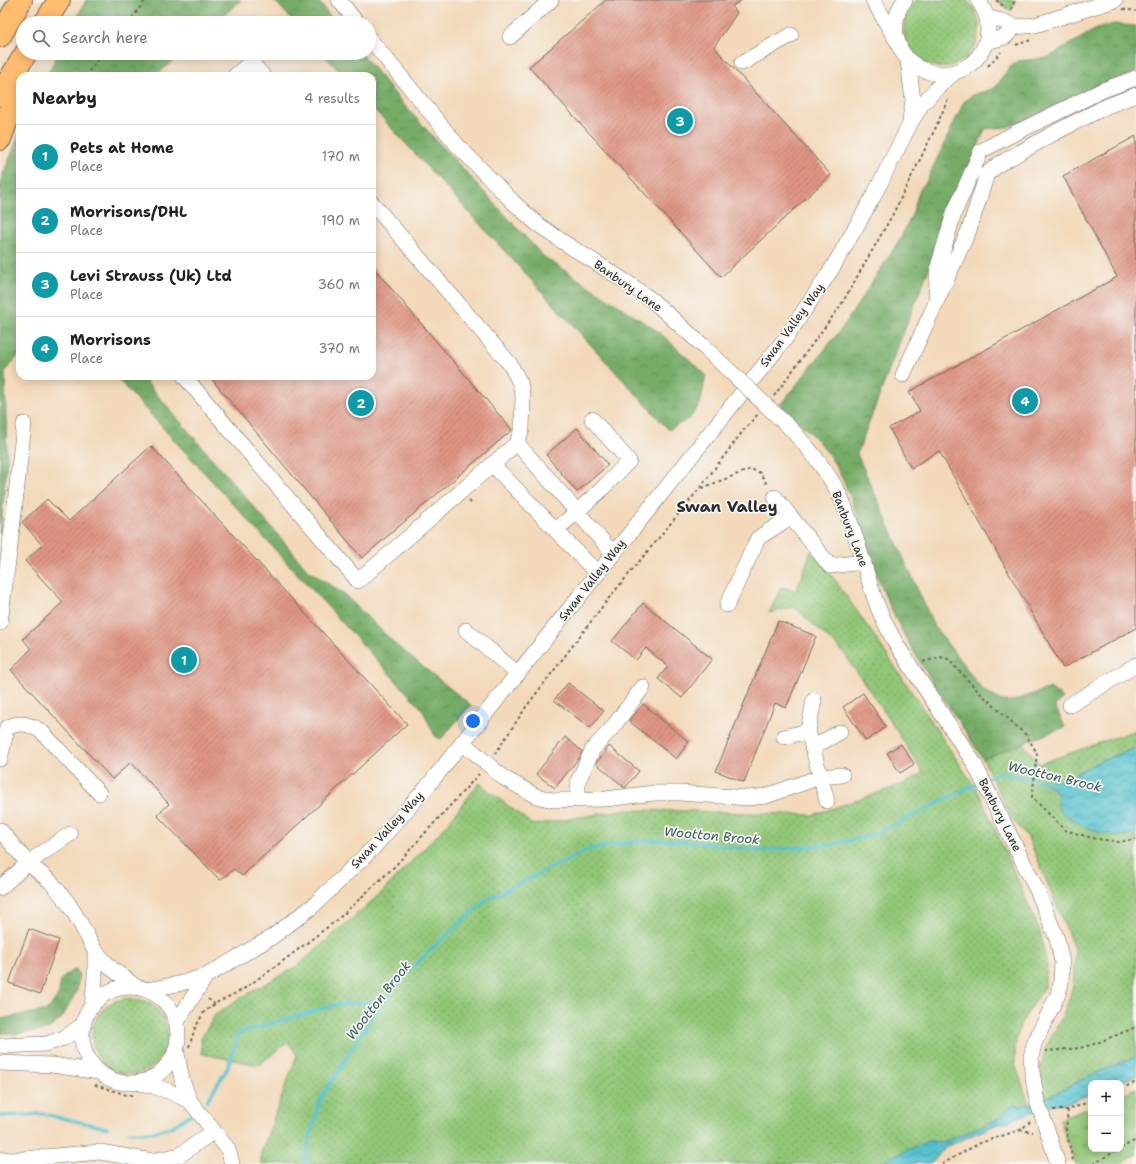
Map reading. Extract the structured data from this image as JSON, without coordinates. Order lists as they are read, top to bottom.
{
  "streets": {
    "street": ["Banbury Lane", "Swan Valley Way"]
  },
  "districts": ["Swan Valley"],
  "water": ["Wootton Brook"],
  "page": {
    "search": "Search here",
    "heading": ["Nearby", "4 results"],
    "pins": [
      "3",
      "4",
      "2",
      "1"
    ],
    "list": [
      {
        "mark": "1",
        "name": "Pets at Home",
        "note": "Place",
        "value": "170 m"
      },
      {
        "mark": "2",
        "name": "Morrisons/DHL",
        "note": "Place",
        "value": "190 m"
      },
      {
        "mark": "3",
        "name": "Levi Strauss (Uk) Ltd",
        "note": "Place",
        "value": "360 m"
      },
      {
        "mark": "4",
        "name": "Morrisons",
        "note": "Place",
        "value": "370 m"
      }
    ],
    "map_buttons": ["+", "−"]
  }
}
